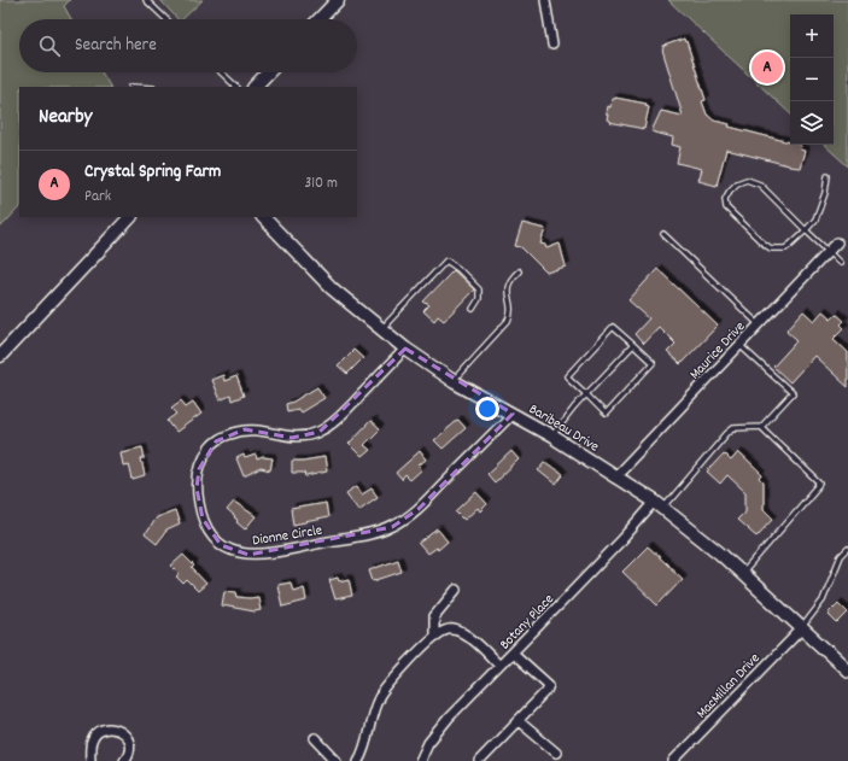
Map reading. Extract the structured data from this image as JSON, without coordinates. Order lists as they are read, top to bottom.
{
  "streets": {
    "street": [
      "Maurice Drive",
      "Baribeau Drive",
      "Dionne Circle",
      "Botany Place",
      "MacMillan Drive"
    ]
  },
  "crossings": [
    ["Maurice Drive", "Baribeau Drive"],
    ["Baribeau Drive", "Dionne Circle"],
    ["Baribeau Drive", "Botany Place"],
    ["Baribeau Drive", "MacMillan Drive"]
  ],
  "page": {
    "map_buttons": ["+", "−"],
    "search": "Search here",
    "pins": "A",
    "heading": "Nearby",
    "list": [
      {
        "mark": "A",
        "name": "Crystal Spring Farm",
        "note": "Park",
        "value": "310 m"
      }
    ]
  }
}
